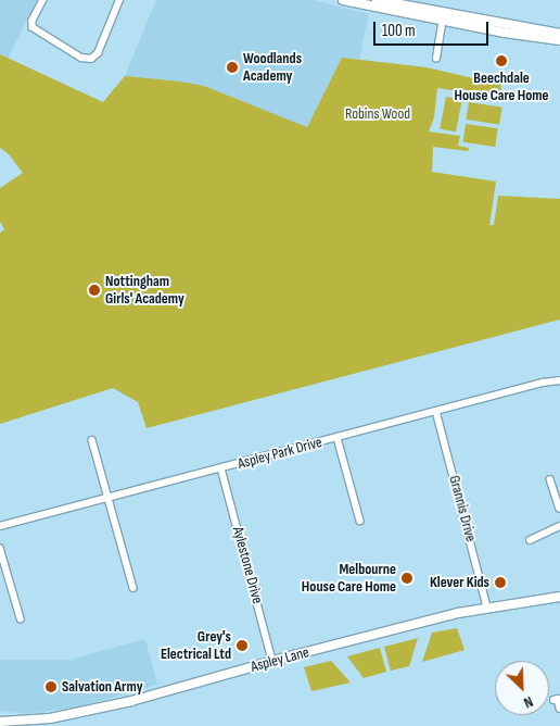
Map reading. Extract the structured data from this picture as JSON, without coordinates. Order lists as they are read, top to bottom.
{
  "streets": {
    "main road": ["Aspley Lane"],
    "street": ["Aspley Park Drive", "Grannis Drive", "Aylestone Drive"]
  },
  "crossings": [
    ["Aspley Park Drive", "Grannis Drive"],
    ["Aspley Park Drive", "Aylestone Drive"],
    ["Grannis Drive", "Aspley Lane"],
    ["Aylestone Drive", "Aspley Lane"]
  ],
  "parks": ["Robins Wood"],
  "places": [
    "Beechdale House Care Home",
    "Woodlands Academy",
    "Nottingham Girls' Academy",
    "Melbourne House Care Home",
    "Klever Kids",
    "Grey's Electrical Ltd",
    "Salvation Army"
  ],
  "scale_bar": "100 m",
  "north": "bottom right"
}
